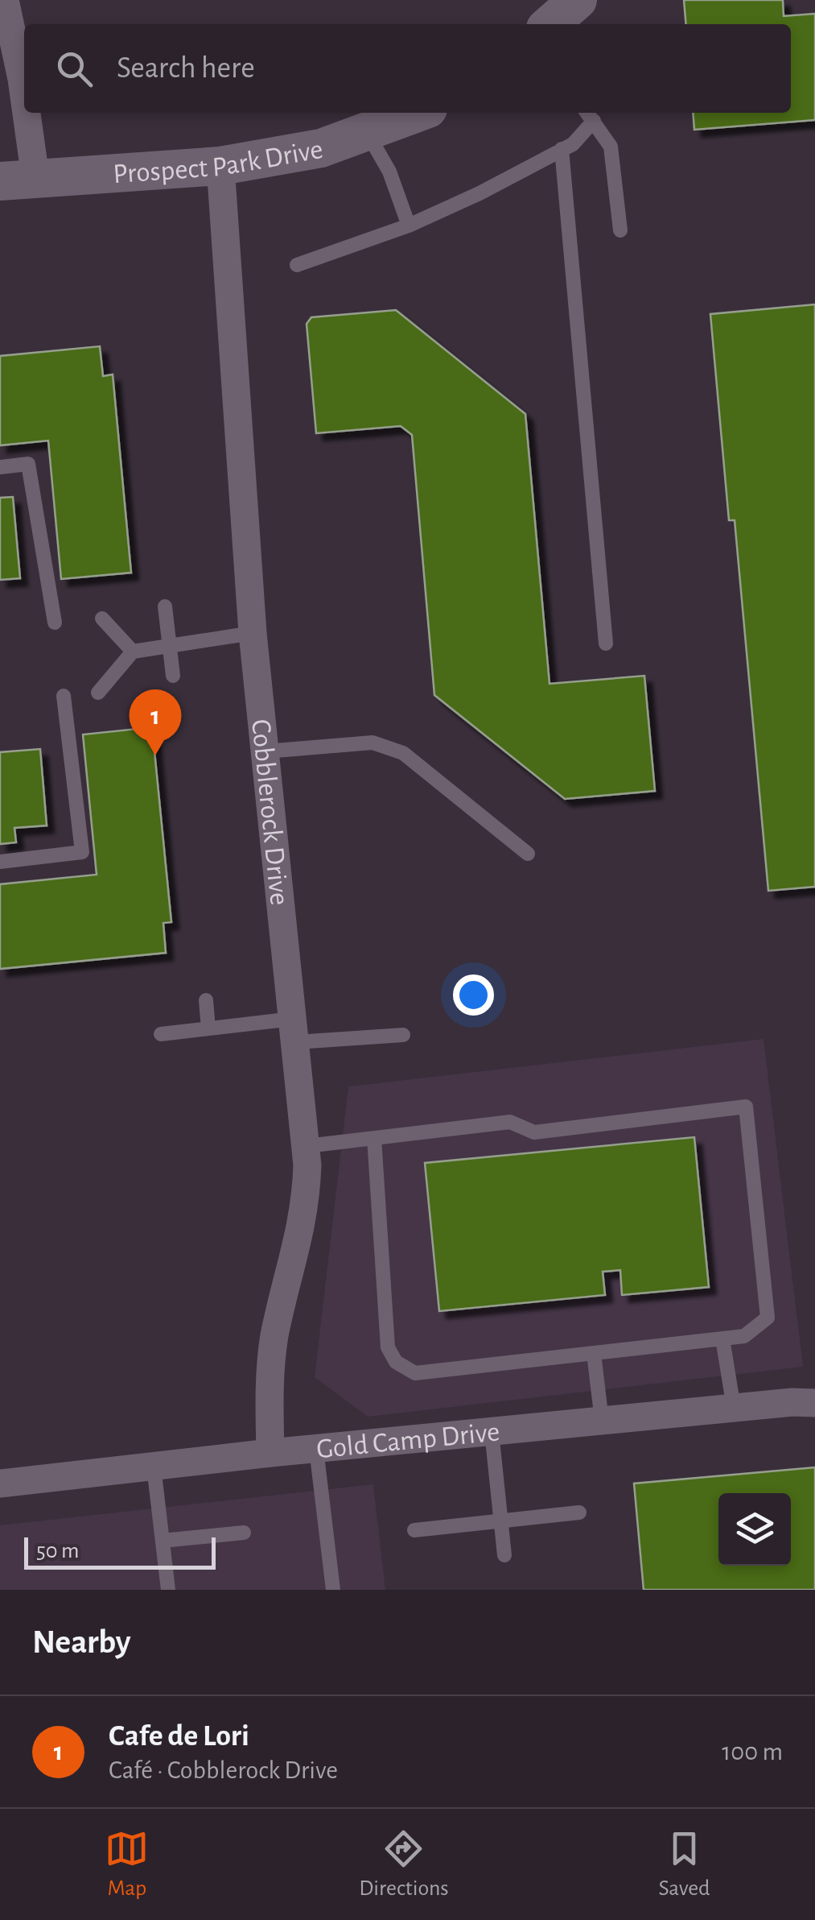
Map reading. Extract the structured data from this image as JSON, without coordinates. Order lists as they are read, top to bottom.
{
  "streets": {
    "street": ["Prospect Park Drive", "Cobblerock Drive", "Gold Camp Drive"]
  },
  "crossings": [
    ["Prospect Park Drive", "Cobblerock Drive"],
    ["Cobblerock Drive", "Gold Camp Drive"]
  ],
  "scale_bar": "50 m",
  "page": {
    "search": "Search here",
    "pins": "1",
    "scale": "50 m",
    "heading": "Nearby",
    "list": [
      {
        "mark": "1",
        "name": "Cafe de Lori",
        "note": "Café · Cobblerock Drive",
        "value": "100 m"
      }
    ],
    "nav": ["Map", "Directions", "Saved"]
  }
}
